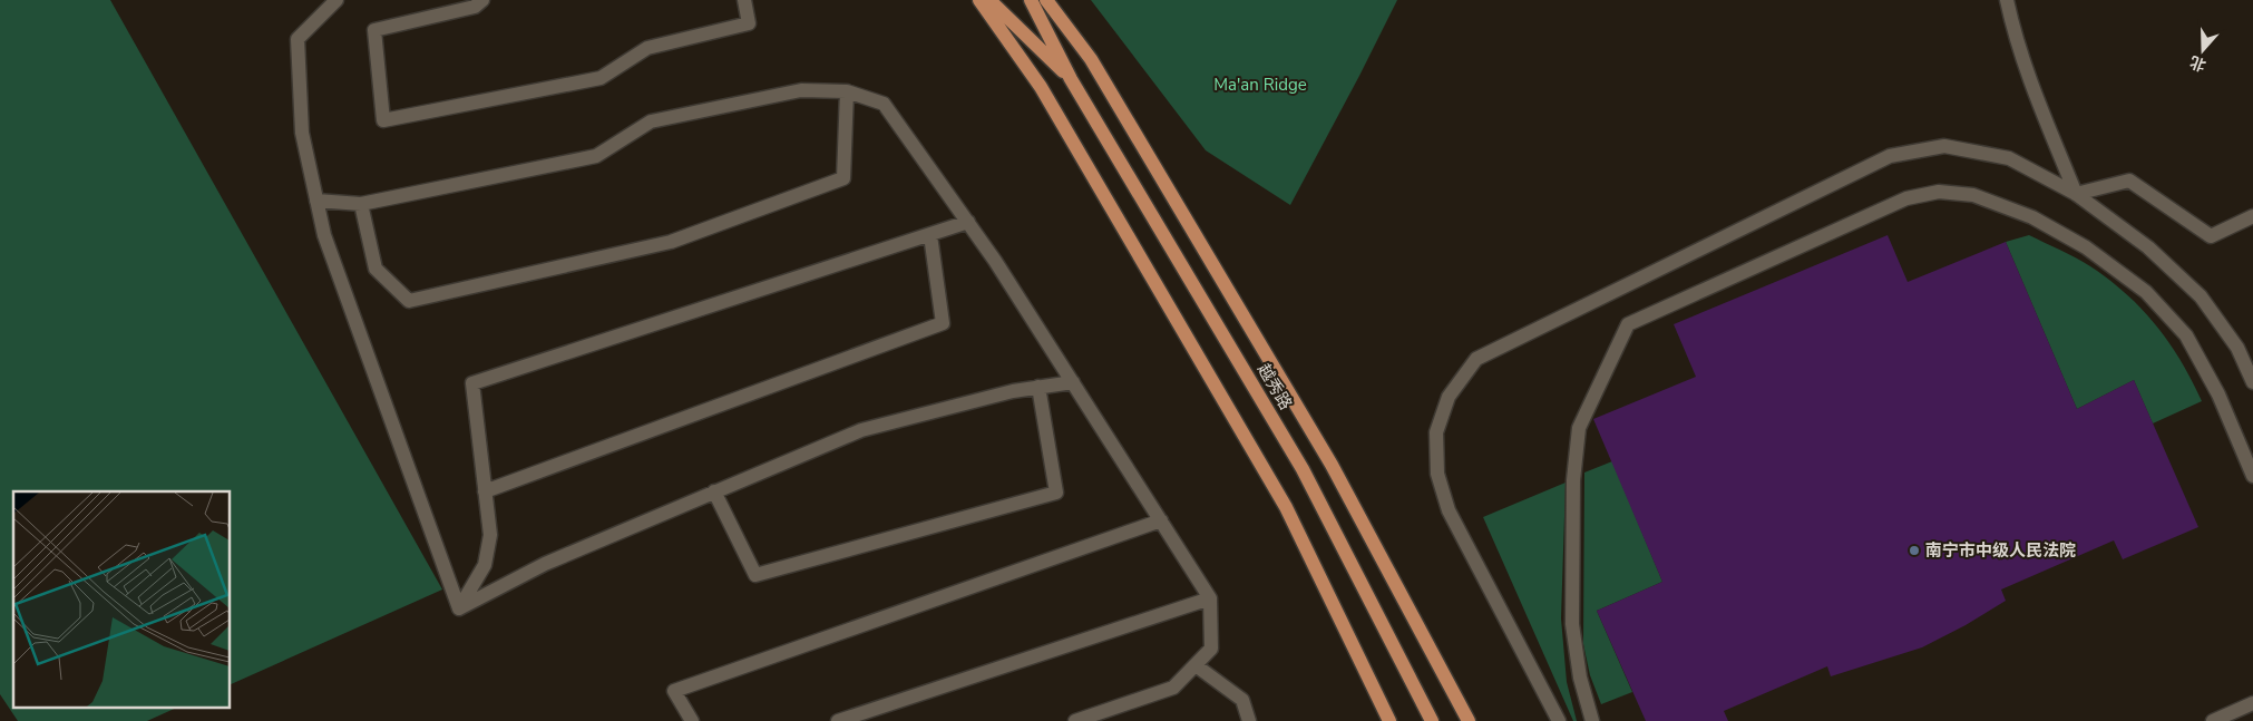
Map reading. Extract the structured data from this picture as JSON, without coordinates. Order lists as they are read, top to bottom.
{
  "streets": {
    "main road": ["越秀路"]
  },
  "parks": ["Ma'an Ridge"],
  "places": ["南宁市中级人民法院"],
  "north": "bottom"
}
